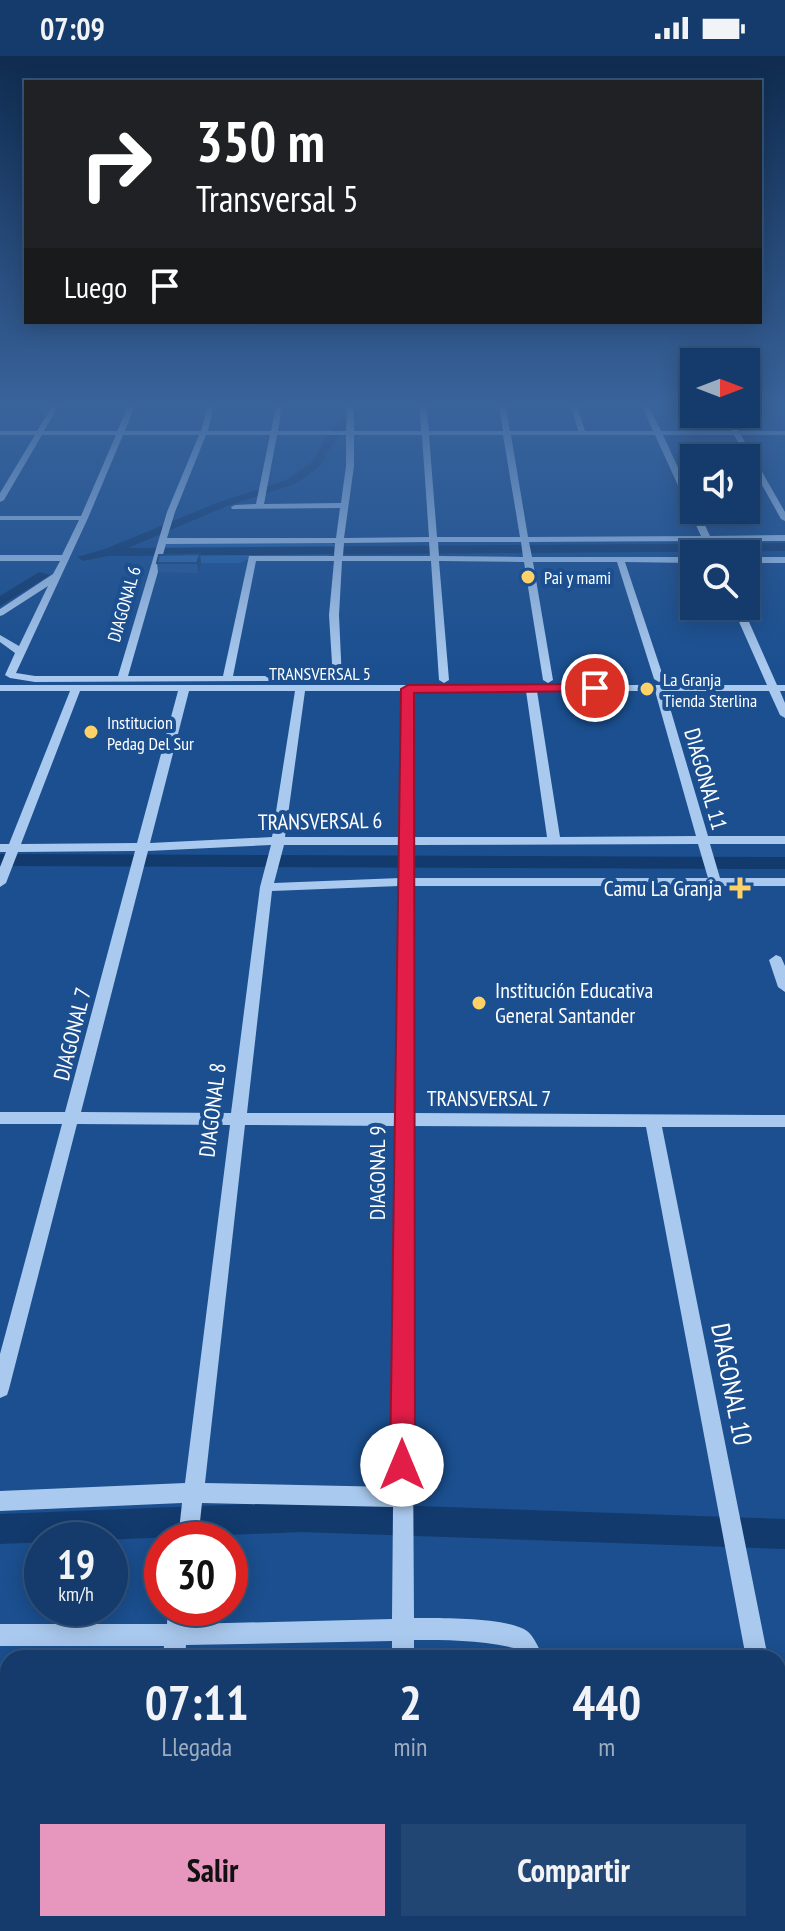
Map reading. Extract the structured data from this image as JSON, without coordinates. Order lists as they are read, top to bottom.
{
  "streets": {
    "street": [
      "DIAGONAL 6",
      "TRANSVERSAL 5",
      "DIAGONAL 11",
      "TRANSVERSAL 6",
      "DIAGONAL 7",
      "TRANSVERSAL 7",
      "DIAGONAL 8",
      "DIAGONAL 9",
      "DIAGONAL 10"
    ]
  },
  "crossings": [
    ["DIAGONAL 6", "TRANSVERSAL 5"],
    ["TRANSVERSAL 5", "DIAGONAL 11"],
    ["TRANSVERSAL 5", "DIAGONAL 7"],
    ["TRANSVERSAL 5", "DIAGONAL 8"],
    ["TRANSVERSAL 5", "DIAGONAL 9"],
    ["DIAGONAL 11", "TRANSVERSAL 6"],
    ["TRANSVERSAL 6", "DIAGONAL 7"],
    ["TRANSVERSAL 6", "DIAGONAL 8"],
    ["TRANSVERSAL 6", "DIAGONAL 9"],
    ["DIAGONAL 7", "TRANSVERSAL 7"],
    ["TRANSVERSAL 7", "DIAGONAL 8"],
    ["TRANSVERSAL 7", "DIAGONAL 9"],
    ["TRANSVERSAL 7", "DIAGONAL 10"]
  ],
  "places": {
    "other": [
      "Pai y mami",
      "La Granja Tienda Sterlina",
      "Institucion Pedag Del Sur",
      "Institución Educativa General Santander"
    ],
    "health": ["Camu La Granja"]
  },
  "north": "right",
  "page": {
    "status": "07:09",
    "turn": ["350 m", "Transversal 5"],
    "then": "Luego",
    "speed": "19 km/h",
    "limit": "30",
    "eta": [
      "07:11",
      "Llegada",
      "2",
      "min",
      "440",
      "m"
    ],
    "buttons": ["Salir", "Compartir"]
  }
}
